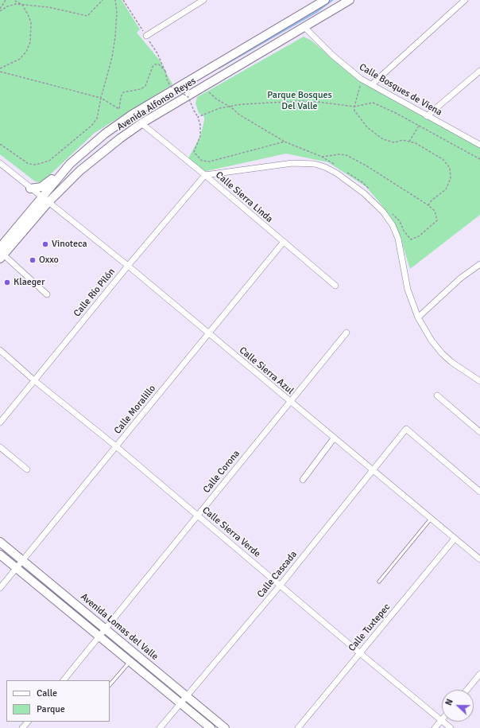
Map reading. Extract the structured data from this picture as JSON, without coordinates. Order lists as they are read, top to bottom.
{
  "streets": {
    "main road": ["Avenida Alfonso Reyes", "Avenida Lomas del Valle"],
    "street": [
      "Calle Bosques de Viena",
      "Calle Sierra Linda",
      "Calle Río Pilón",
      "Calle Sierra Azul",
      "Calle Moralillo",
      "Calle Corona",
      "Calle Sierra Verde",
      "Calle Cascada",
      "Calle Tuxtepec"
    ]
  },
  "crossings": [
    ["Calle Bosques de Viena", "Avenida Alfonso Reyes"],
    ["Avenida Alfonso Reyes", "Calle Sierra Linda"],
    ["Avenida Alfonso Reyes", "Calle Sierra Azul"],
    ["Calle Sierra Linda", "Calle Río Pilón"],
    ["Calle Sierra Linda", "Calle Moralillo"],
    ["Calle Río Pilón", "Calle Sierra Azul"],
    ["Calle Río Pilón", "Calle Sierra Verde"],
    ["Calle Sierra Azul", "Calle Moralillo"],
    ["Calle Sierra Azul", "Calle Corona"],
    ["Calle Sierra Azul", "Calle Cascada"],
    ["Calle Sierra Azul", "Calle Tuxtepec"],
    ["Calle Moralillo", "Calle Sierra Verde"],
    ["Calle Moralillo", "Avenida Lomas del Valle"],
    ["Calle Corona", "Calle Sierra Verde"],
    ["Calle Corona", "Avenida Lomas del Valle"],
    ["Calle Sierra Verde", "Calle Cascada"],
    ["Calle Sierra Verde", "Calle Tuxtepec"],
    ["Calle Cascada", "Avenida Lomas del Valle"]
  ],
  "parks": ["Parque Bosques Del Valle"],
  "places": ["Vinoteca", "Oxxo", "Klaeger"],
  "legend": ["Calle", "Parque"],
  "north": "left"
}
